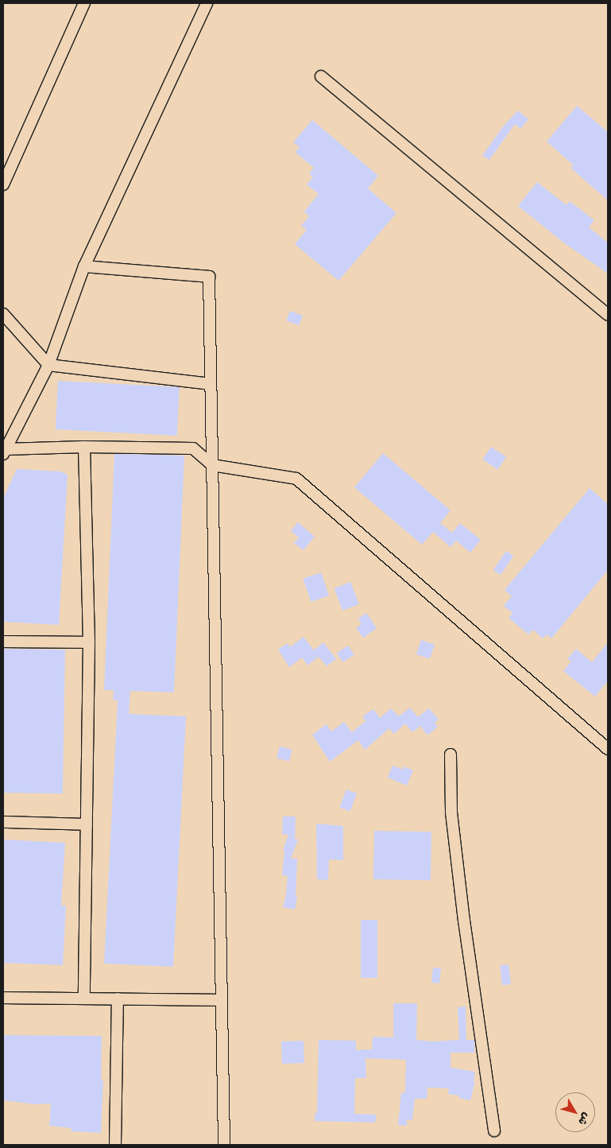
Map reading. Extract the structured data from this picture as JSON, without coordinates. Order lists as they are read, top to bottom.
{
  "north": "bottom right"
}
